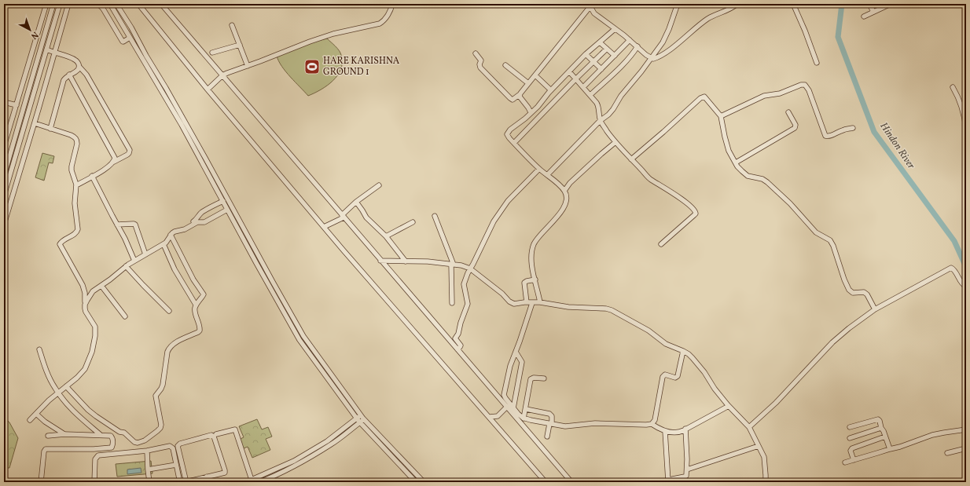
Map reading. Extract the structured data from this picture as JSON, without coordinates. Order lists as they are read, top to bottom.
{
  "water": ["Hindon River"],
  "places": {
    "sports": ["HARE KARISHNA GROUND 1"]
  },
  "north": "bottom right"
}
